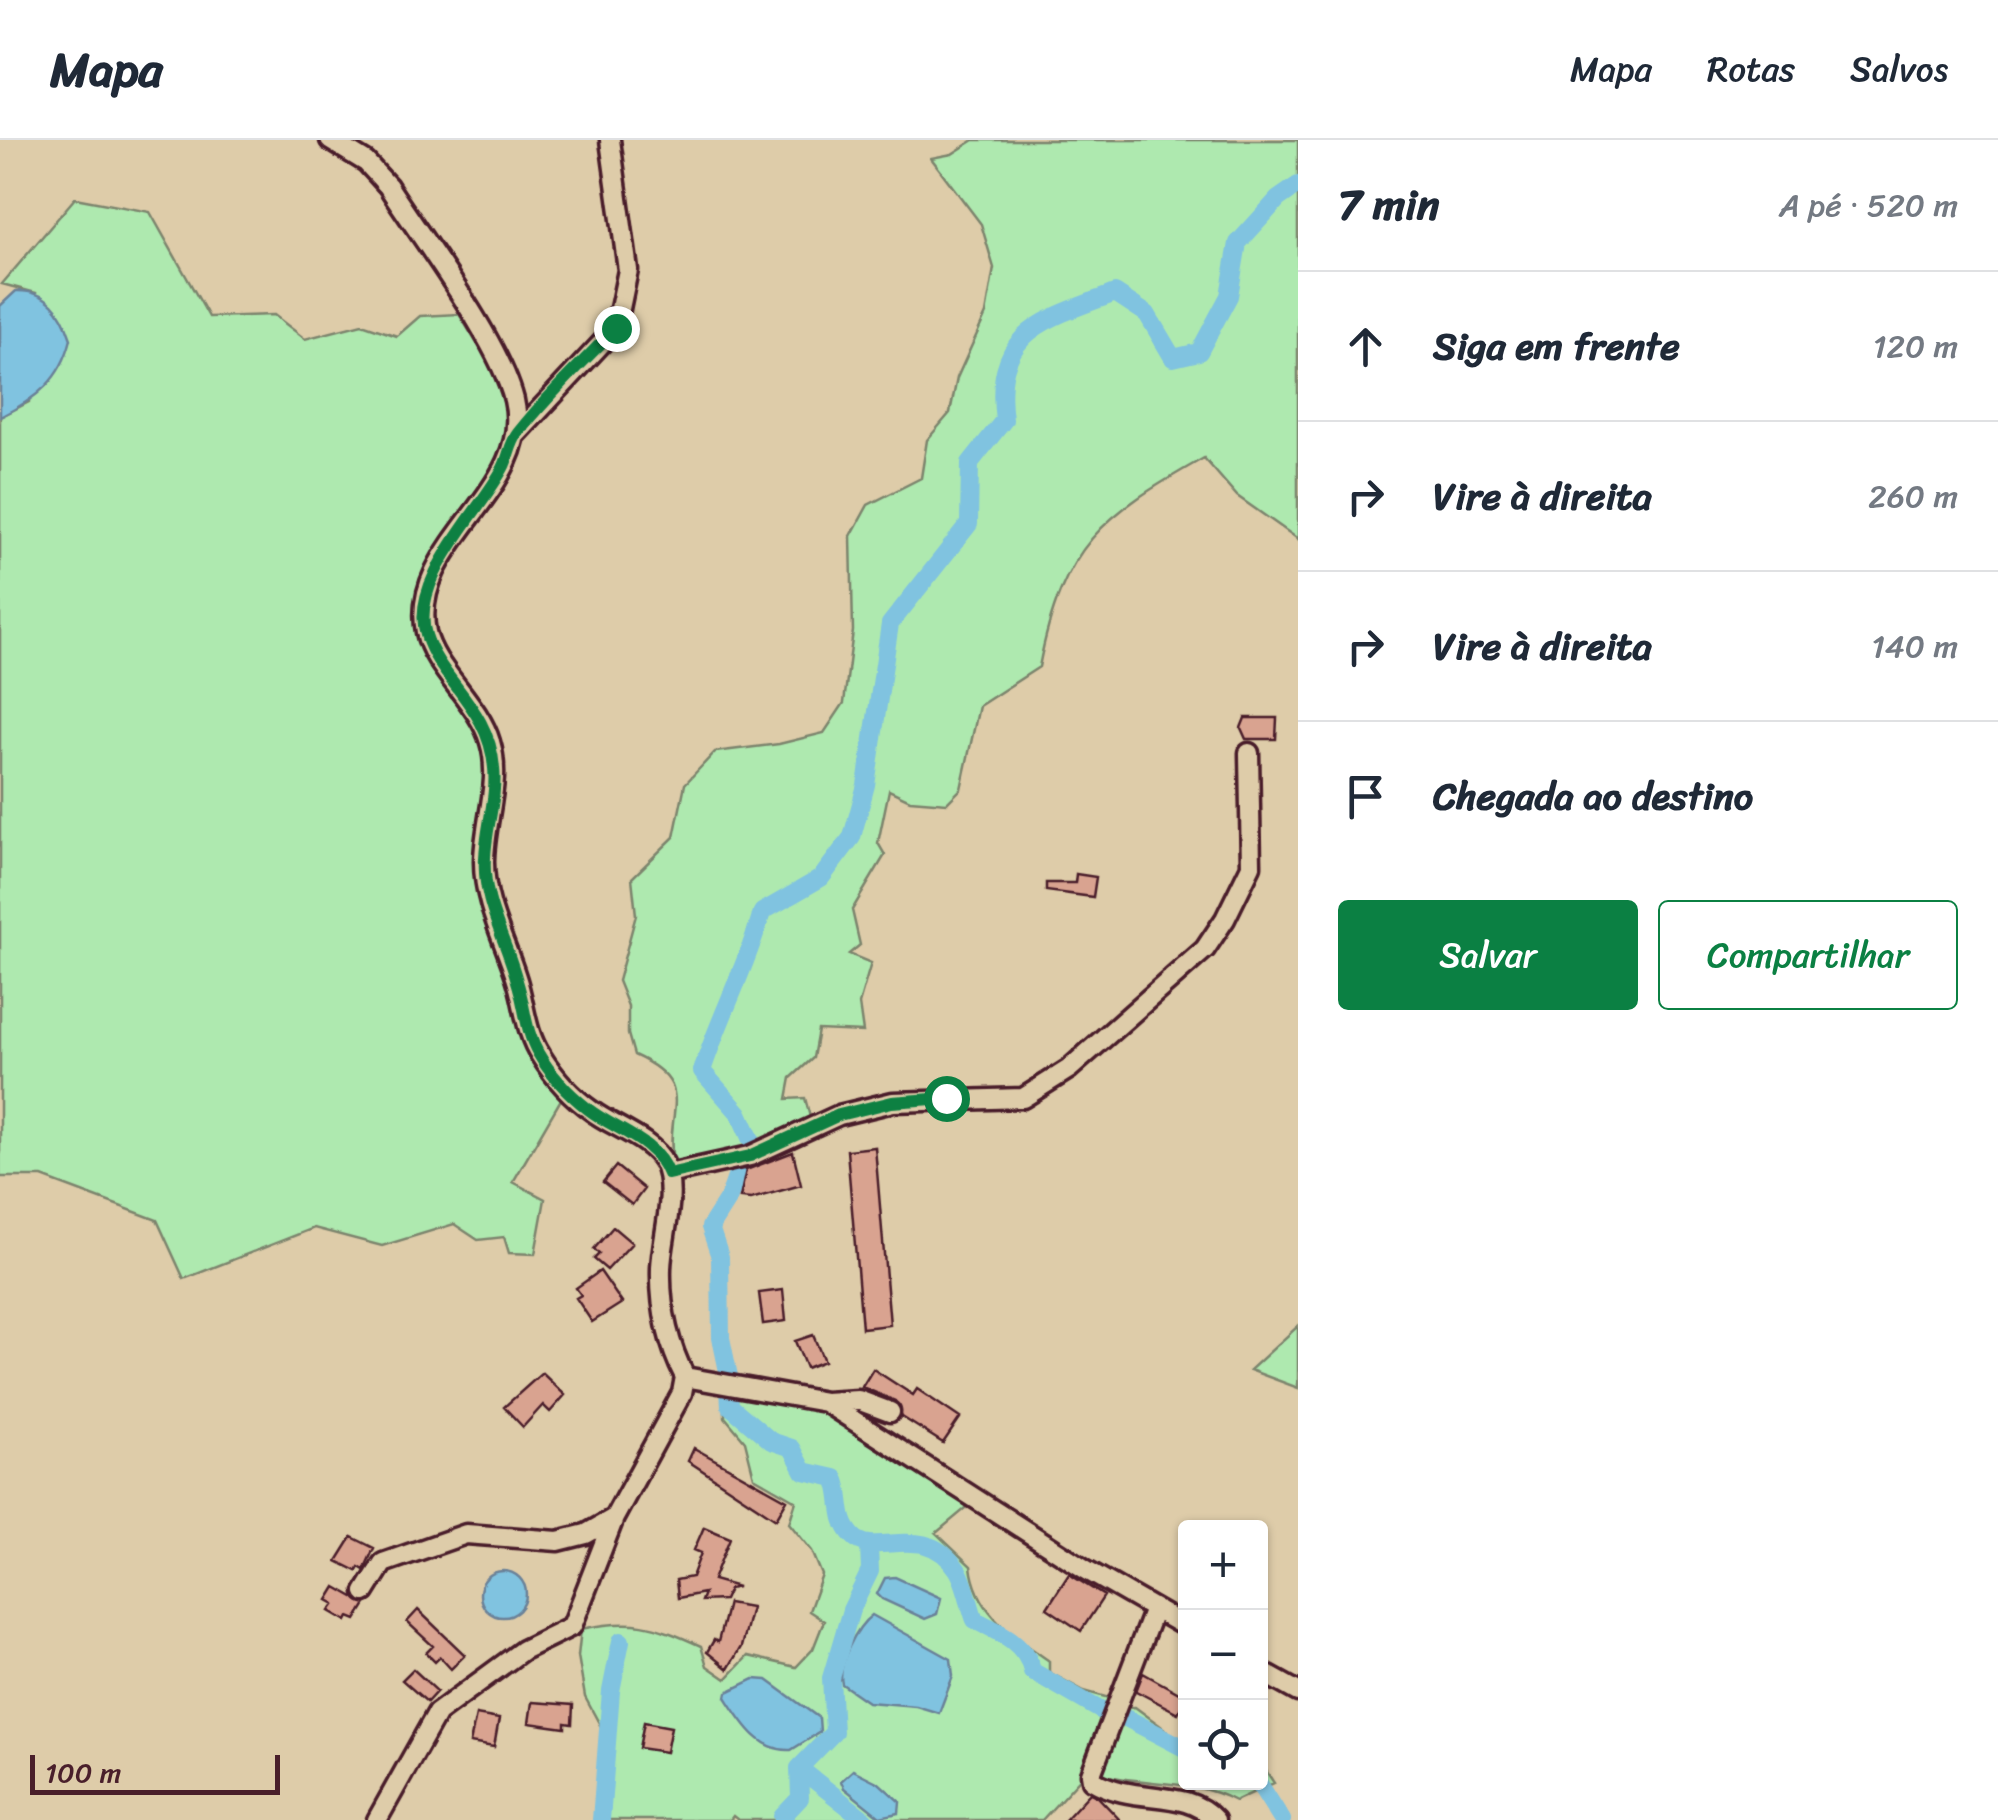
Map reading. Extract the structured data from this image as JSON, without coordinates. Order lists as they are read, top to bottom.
{
  "scale_bar": "100 m",
  "page": {
    "header": "Mapa",
    "nav": ["Mapa", "Rotas", "Salvos"],
    "heading": ["7 min", "A pé · 520 m"],
    "list": [
      ["Siga em frente", "120 m"],
      ["Vire à direita", "260 m"],
      ["Vire à direita", "140 m"],
      "Chegada ao destino"
    ],
    "buttons": ["Salvar", "Compartilhar"],
    "map_buttons": ["+", "−"],
    "scale": "100 m"
  }
}
